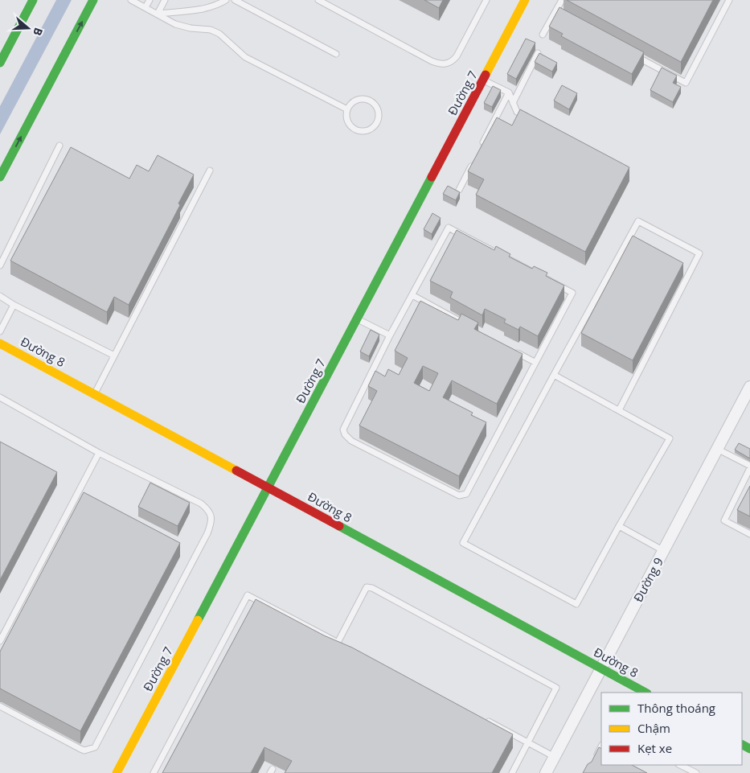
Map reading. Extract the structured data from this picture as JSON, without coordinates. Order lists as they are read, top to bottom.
{
  "streets": {
    "street": ["Đường 7", "Đường 8", "Đường 9"]
  },
  "crossings": [
    ["Đường 7", "Đường 8"],
    ["Đường 8", "Đường 9"]
  ],
  "legend": ["Thông thoáng", "Chậm", "Kẹt xe"],
  "north": "right"
}
